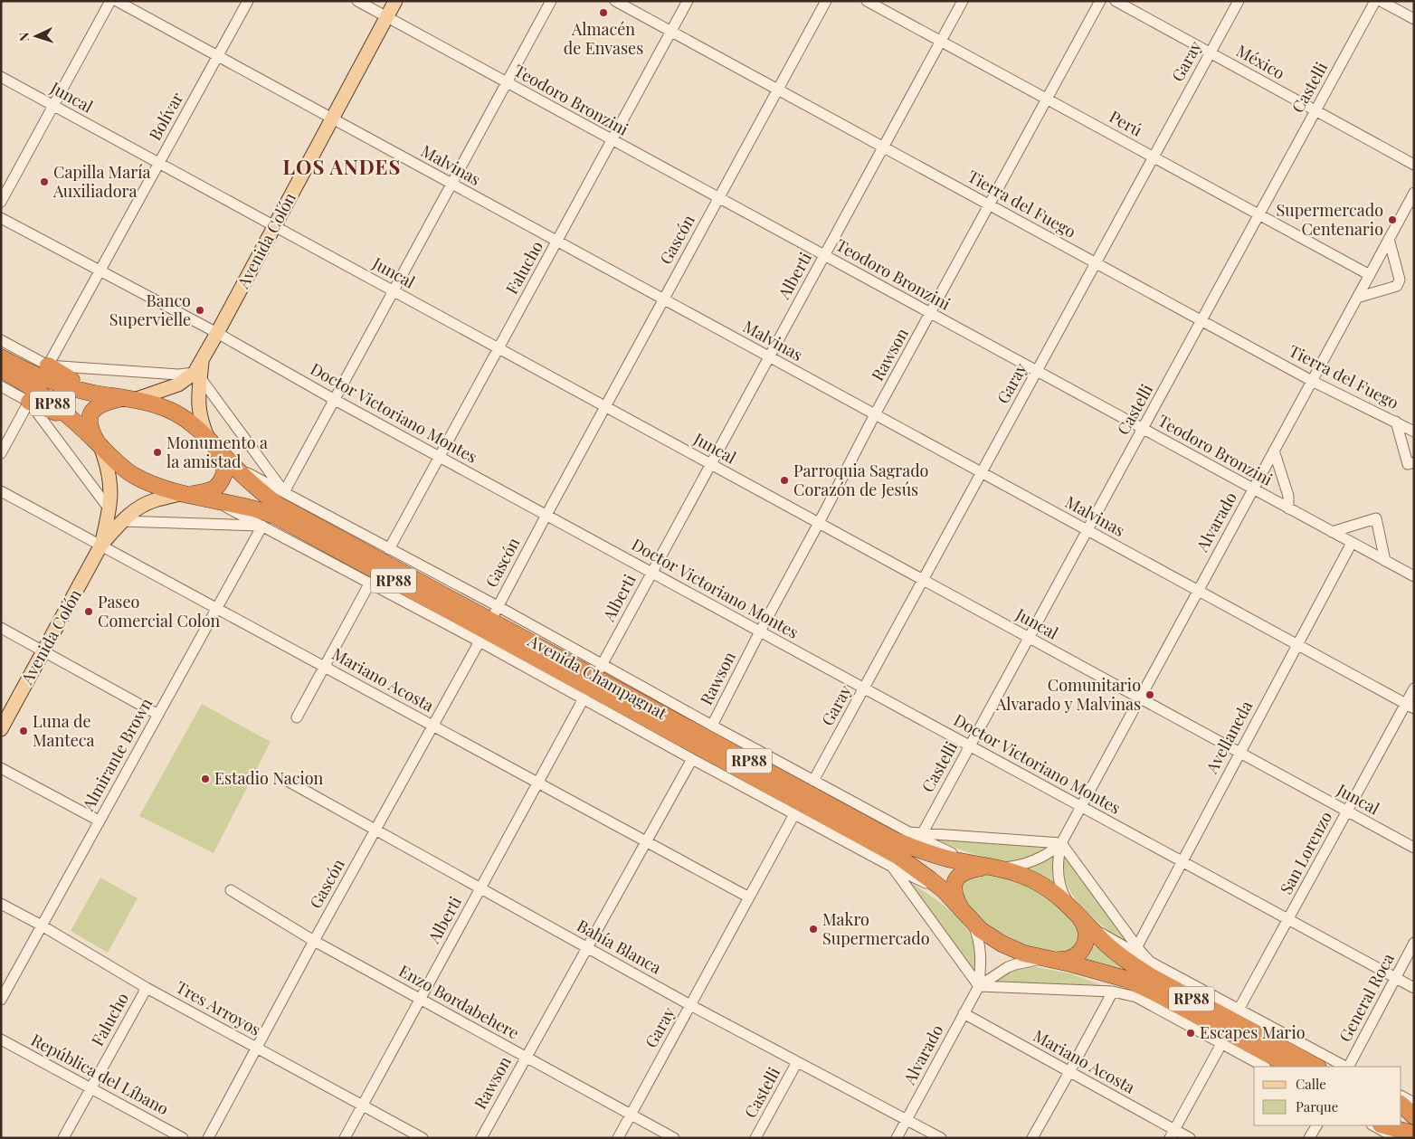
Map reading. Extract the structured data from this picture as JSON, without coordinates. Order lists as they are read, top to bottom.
{
  "streets": {
    "highway": ["Avenida Colón", "RP88", "Avenida Champagnat"],
    "street": [
      "Garay",
      "México",
      "Castelli",
      "Juncal",
      "Teodoro Bronzini",
      "Bolívar",
      "Perú",
      "Malvinas",
      "Tierra del Fuego",
      "Gascón",
      "Falucho",
      "Alberti",
      "Rawson",
      "Doctor Victoriano Montes",
      "Alvarado",
      "Mariano Acosta",
      "Avellaneda",
      "Almirante Brown",
      "San Lorenzo",
      "Bahía Blanca",
      "General Roca",
      "Enzo Bordabehere",
      "Tres Arroyos",
      "República del Líbano"
    ]
  },
  "crossings": [
    ["Garay", "México"],
    ["Garay", "Juncal"],
    ["Garay", "Teodoro Bronzini"],
    ["Garay", "Perú"],
    ["Garay", "Malvinas"],
    ["Garay", "Tierra del Fuego"],
    ["Garay", "Doctor Victoriano Montes"],
    ["Garay", "Avenida Champagnat"],
    ["Garay", "Mariano Acosta"],
    ["Garay", "Bahía Blanca"],
    ["Garay", "Enzo Bordabehere"],
    ["México", "Castelli"],
    ["Castelli", "Juncal"],
    ["Castelli", "Teodoro Bronzini"],
    ["Castelli", "Perú"],
    ["Castelli", "Malvinas"],
    ["Castelli", "Tierra del Fuego"],
    ["Castelli", "Doctor Victoriano Montes"],
    ["Castelli", "Avenida Champagnat"],
    ["Castelli", "Bahía Blanca"],
    ["Juncal", "Bolívar"],
    ["Juncal", "Gascón"],
    ["Juncal", "Avenida Colón"],
    ["Juncal", "Falucho"],
    ["Juncal", "Alberti"],
    ["Juncal", "Rawson"],
    ["Juncal", "Alvarado"],
    ["Juncal", "Avellaneda"],
    ["Juncal", "San Lorenzo"],
    ["Teodoro Bronzini", "Gascón"],
    ["Teodoro Bronzini", "Avenida Colón"],
    ["Teodoro Bronzini", "Falucho"],
    ["Teodoro Bronzini", "Alberti"],
    ["Teodoro Bronzini", "Rawson"],
    ["Teodoro Bronzini", "Alvarado"],
    ["Teodoro Bronzini", "Avellaneda"],
    ["Bolívar", "Malvinas"],
    ["Bolívar", "Doctor Victoriano Montes"],
    ["Perú", "Alberti"],
    ["Perú", "Rawson"],
    ["Perú", "Alvarado"],
    ["Malvinas", "Gascón"],
    ["Malvinas", "Avenida Colón"],
    ["Malvinas", "Falucho"],
    ["Malvinas", "Alberti"],
    ["Malvinas", "Rawson"],
    ["Malvinas", "Alvarado"],
    ["Malvinas", "Avellaneda"],
    ["Malvinas", "San Lorenzo"],
    ["Tierra del Fuego", "Gascón"],
    ["Tierra del Fuego", "Falucho"],
    ["Tierra del Fuego", "Alberti"],
    ["Tierra del Fuego", "Rawson"],
    ["Tierra del Fuego", "Alvarado"],
    ["Gascón", "Doctor Victoriano Montes"],
    ["Gascón", "Avenida Champagnat"],
    ["Gascón", "Mariano Acosta"],
    ["Gascón", "Bahía Blanca"],
    ["Gascón", "Enzo Bordabehere"],
    ["Gascón", "Tres Arroyos"],
    ["Avenida Colón", "Doctor Victoriano Montes"],
    ["Avenida Colón", "Avenida Champagnat"],
    ["Avenida Colón", "Mariano Acosta"],
    ["Falucho", "Doctor Victoriano Montes"],
    ["Falucho", "Avenida Champagnat"],
    ["Falucho", "Tres Arroyos"],
    ["Falucho", "República del Líbano"],
    ["Alberti", "Doctor Victoriano Montes"],
    ["Alberti", "Avenida Champagnat"],
    ["Alberti", "Mariano Acosta"],
    ["Alberti", "Bahía Blanca"],
    ["Alberti", "Enzo Bordabehere"],
    ["Alberti", "Tres Arroyos"],
    ["Rawson", "Doctor Victoriano Montes"],
    ["Rawson", "Avenida Champagnat"],
    ["Rawson", "Mariano Acosta"],
    ["Rawson", "Bahía Blanca"],
    ["Rawson", "Enzo Bordabehere"],
    ["RP88", "Alvarado"],
    ["RP88", "Avenida Champagnat"],
    ["Doctor Victoriano Montes", "Alvarado"],
    ["Doctor Victoriano Montes", "Avellaneda"],
    ["Doctor Victoriano Montes", "San Lorenzo"],
    ["Doctor Victoriano Montes", "General Roca"],
    ["Alvarado", "Avenida Champagnat"],
    ["Alvarado", "Mariano Acosta"],
    ["Alvarado", "Bahía Blanca"],
    ["Avenida Champagnat", "Avellaneda"],
    ["Avenida Champagnat", "Almirante Brown"],
    ["Avenida Champagnat", "San Lorenzo"],
    ["Mariano Acosta", "Almirante Brown"],
    ["Almirante Brown", "Tres Arroyos"]
  ],
  "districts": ["LOS ANDES"],
  "places": [
    "Almacén de Envases",
    "Capilla María Auxiliadora",
    "Supermercado Centenario",
    "Banco Supervielle",
    "Monumento a la amistad",
    "Parroquia Sagrado Corazón de Jesús",
    "Paseo Comercial Colon",
    "Comunitario Alvarado y Malvinas",
    "Luna de Manteca",
    "Estadio Nacion",
    "Makro Supermercado",
    "Escapes Mario"
  ],
  "legend": ["Calle", "Parque"],
  "north": "left"
}
